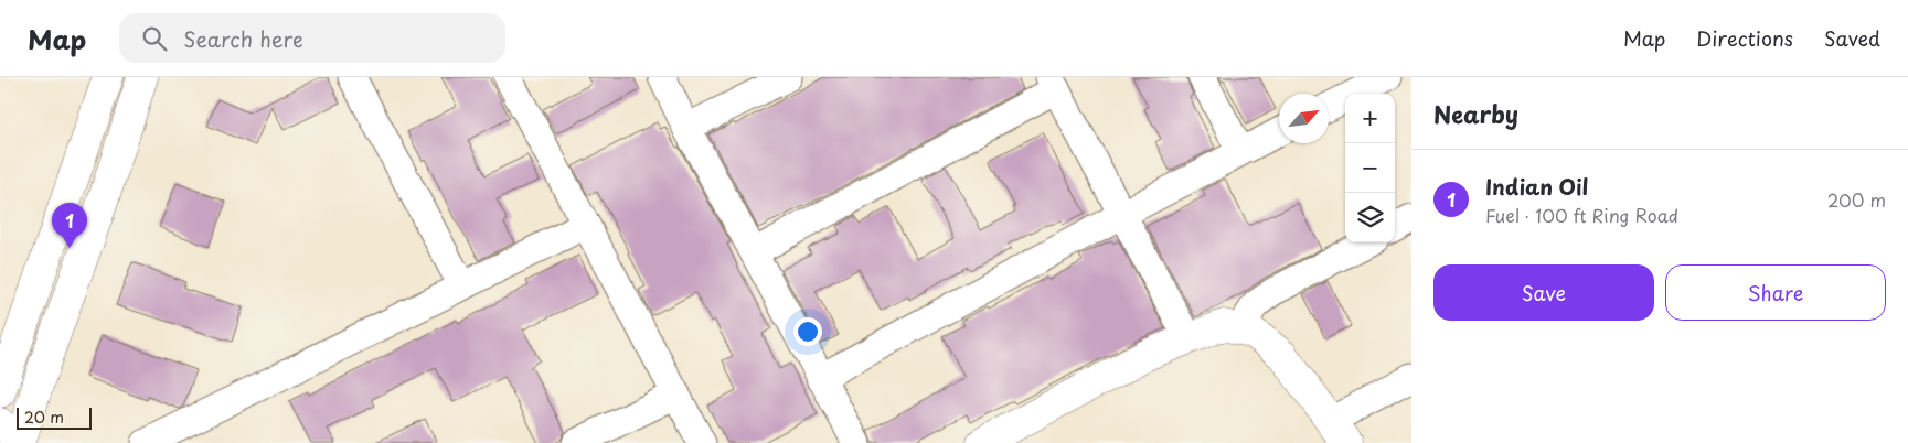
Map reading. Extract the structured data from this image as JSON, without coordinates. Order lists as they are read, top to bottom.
{
  "scale_bar": "20 m",
  "north": "top right",
  "page": {
    "header": "Map",
    "search": "Search here",
    "nav": ["Map", "Directions", "Saved"],
    "heading": "Nearby",
    "map_buttons": ["+", "−"],
    "list": [
      {
        "mark": "1",
        "name": "Indian Oil",
        "note": "Fuel · 100 ft Ring Road",
        "value": "200 m"
      }
    ],
    "pins": "1",
    "buttons": ["Save", "Share"],
    "scale": "20 m"
  }
}
